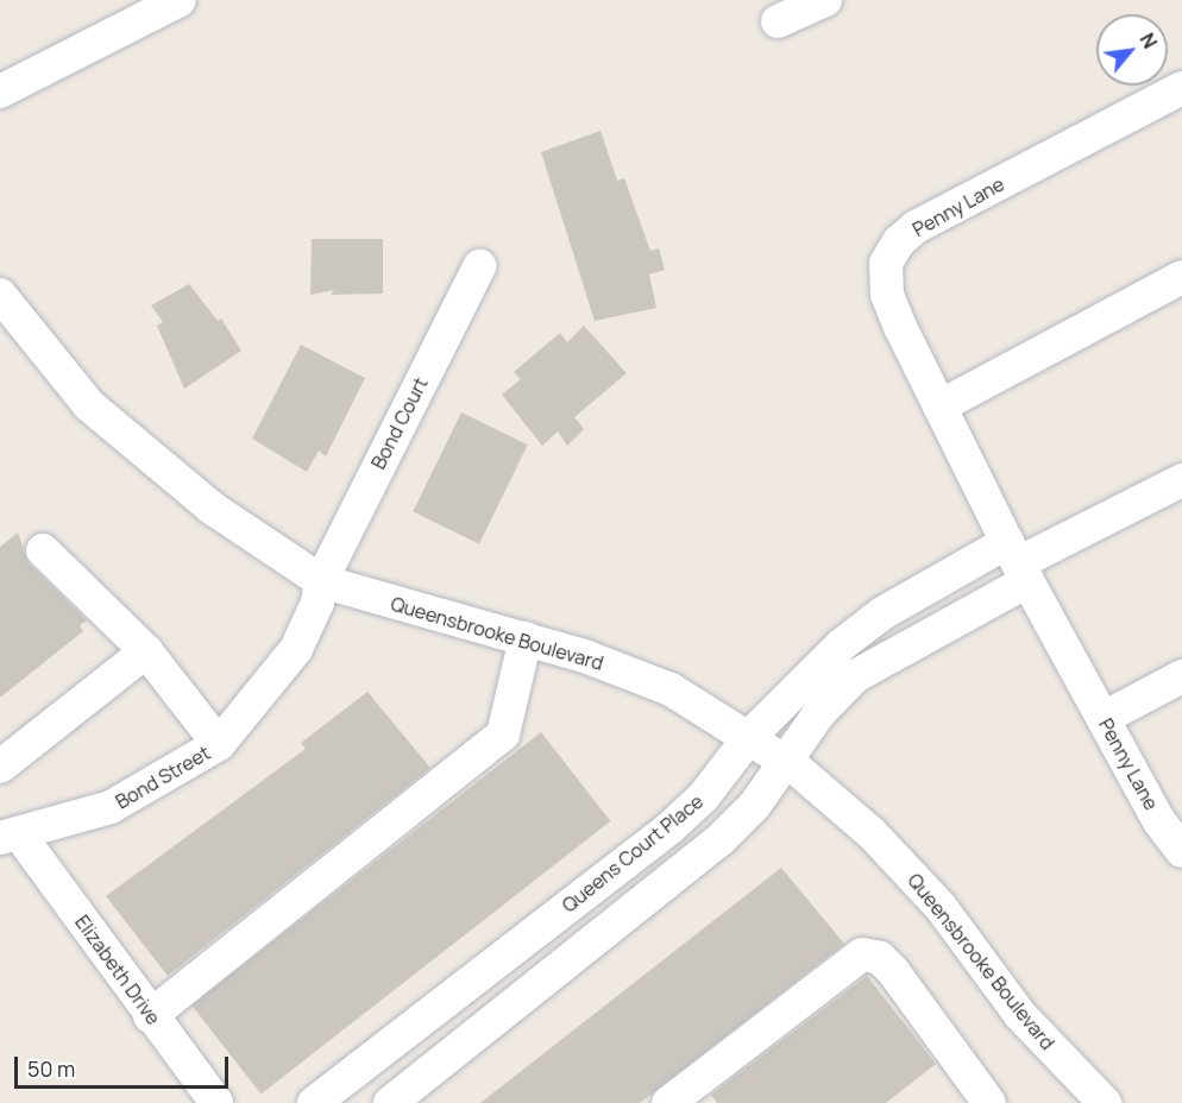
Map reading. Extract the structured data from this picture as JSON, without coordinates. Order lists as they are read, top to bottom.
{
  "streets": {
    "street": [
      "Penny Lane",
      "Bond Court",
      "Queensbrooke Boulevard",
      "Bond Street",
      "Queens Court Place",
      "Elizabeth Drive"
    ]
  },
  "crossings": [
    ["Penny Lane", "Queens Court Place"],
    ["Bond Court", "Queensbrooke Boulevard"],
    ["Bond Court", "Bond Street"],
    ["Queensbrooke Boulevard", "Bond Street"],
    ["Queensbrooke Boulevard", "Queens Court Place"],
    ["Bond Street", "Elizabeth Drive"]
  ],
  "scale_bar": "50 m",
  "north": "top right"
}
